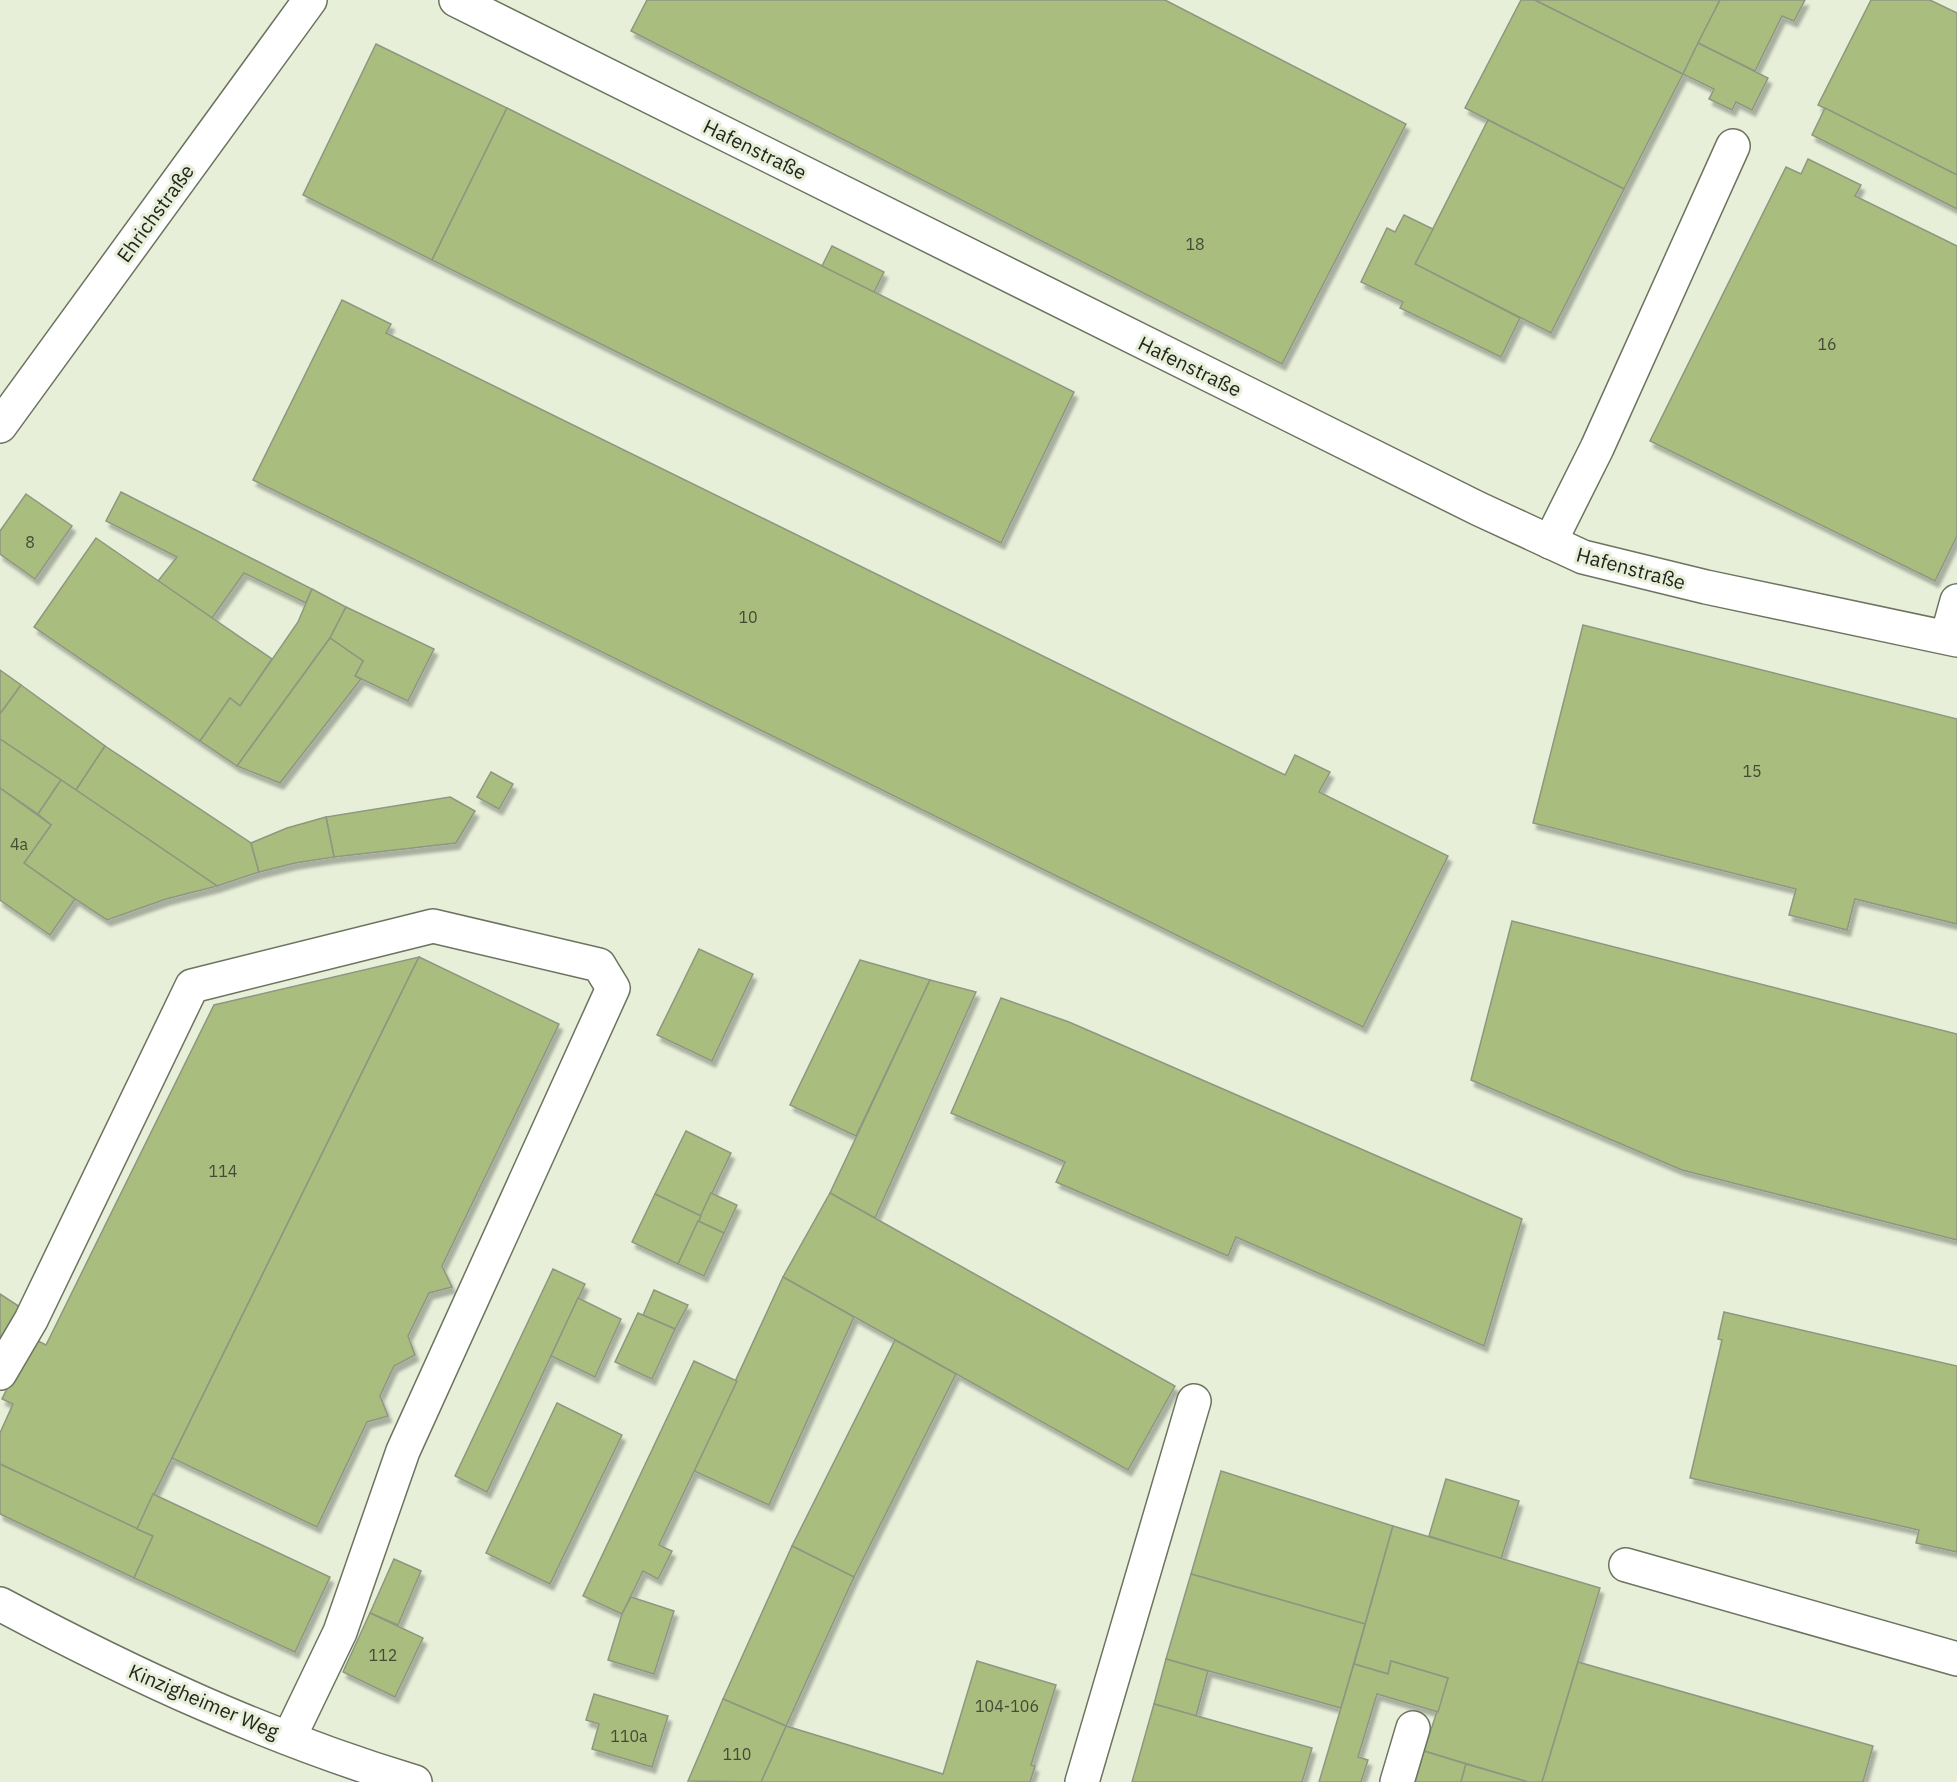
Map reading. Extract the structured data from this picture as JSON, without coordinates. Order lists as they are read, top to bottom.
{
  "streets": {
    "street": ["Hafenstraße", "Ehrichstraße", "Kinzigheimer Weg"]
  },
  "house_numbers": [
    "18",
    "16",
    "8",
    "10",
    "15",
    "4a",
    "114",
    "112",
    "104-106",
    "110a",
    "110"
  ]
}
